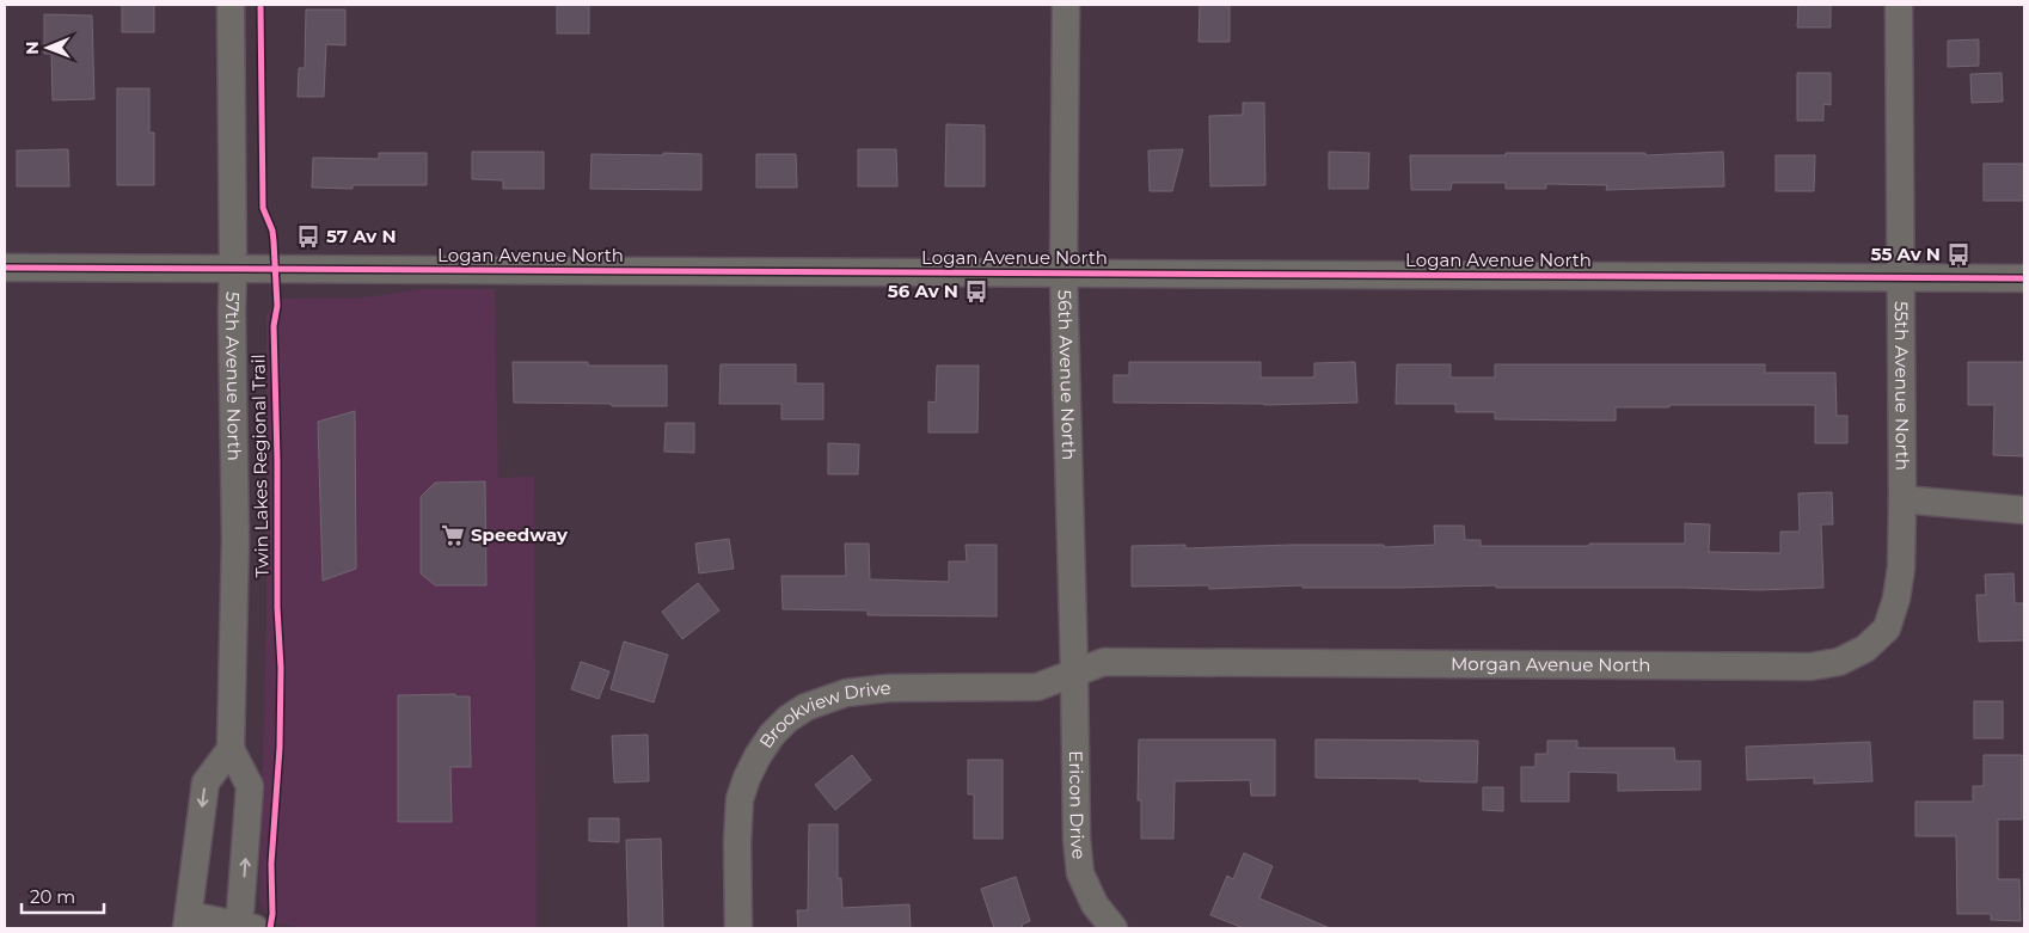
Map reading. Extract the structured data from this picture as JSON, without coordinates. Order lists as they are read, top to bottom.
{
  "streets": {
    "street": [
      "Logan Avenue North",
      "56th Avenue North",
      "57th Avenue North",
      "55th Avenue North",
      "Morgan Avenue North",
      "Brookview Drive",
      "Ericon Drive"
    ],
    "cycle path": ["Twin Lakes Regional Trail"]
  },
  "crossings": [
    ["Logan Avenue North", "56th Avenue North"],
    ["Logan Avenue North", "57th Avenue North"],
    ["Logan Avenue North", "55th Avenue North"],
    ["56th Avenue North", "Morgan Avenue North"],
    ["56th Avenue North", "Brookview Drive"],
    ["56th Avenue North", "Ericon Drive"],
    ["55th Avenue North", "Morgan Avenue North"],
    ["Morgan Avenue North", "Brookview Drive"],
    ["Morgan Avenue North", "Ericon Drive"],
    ["Brookview Drive", "Ericon Drive"]
  ],
  "places": {
    "bus stop": ["57 Av N", "55 Av N", "56 Av N"],
    "supermarket": ["Speedway"]
  },
  "scale_bar": "20 m",
  "north": "left"
}
